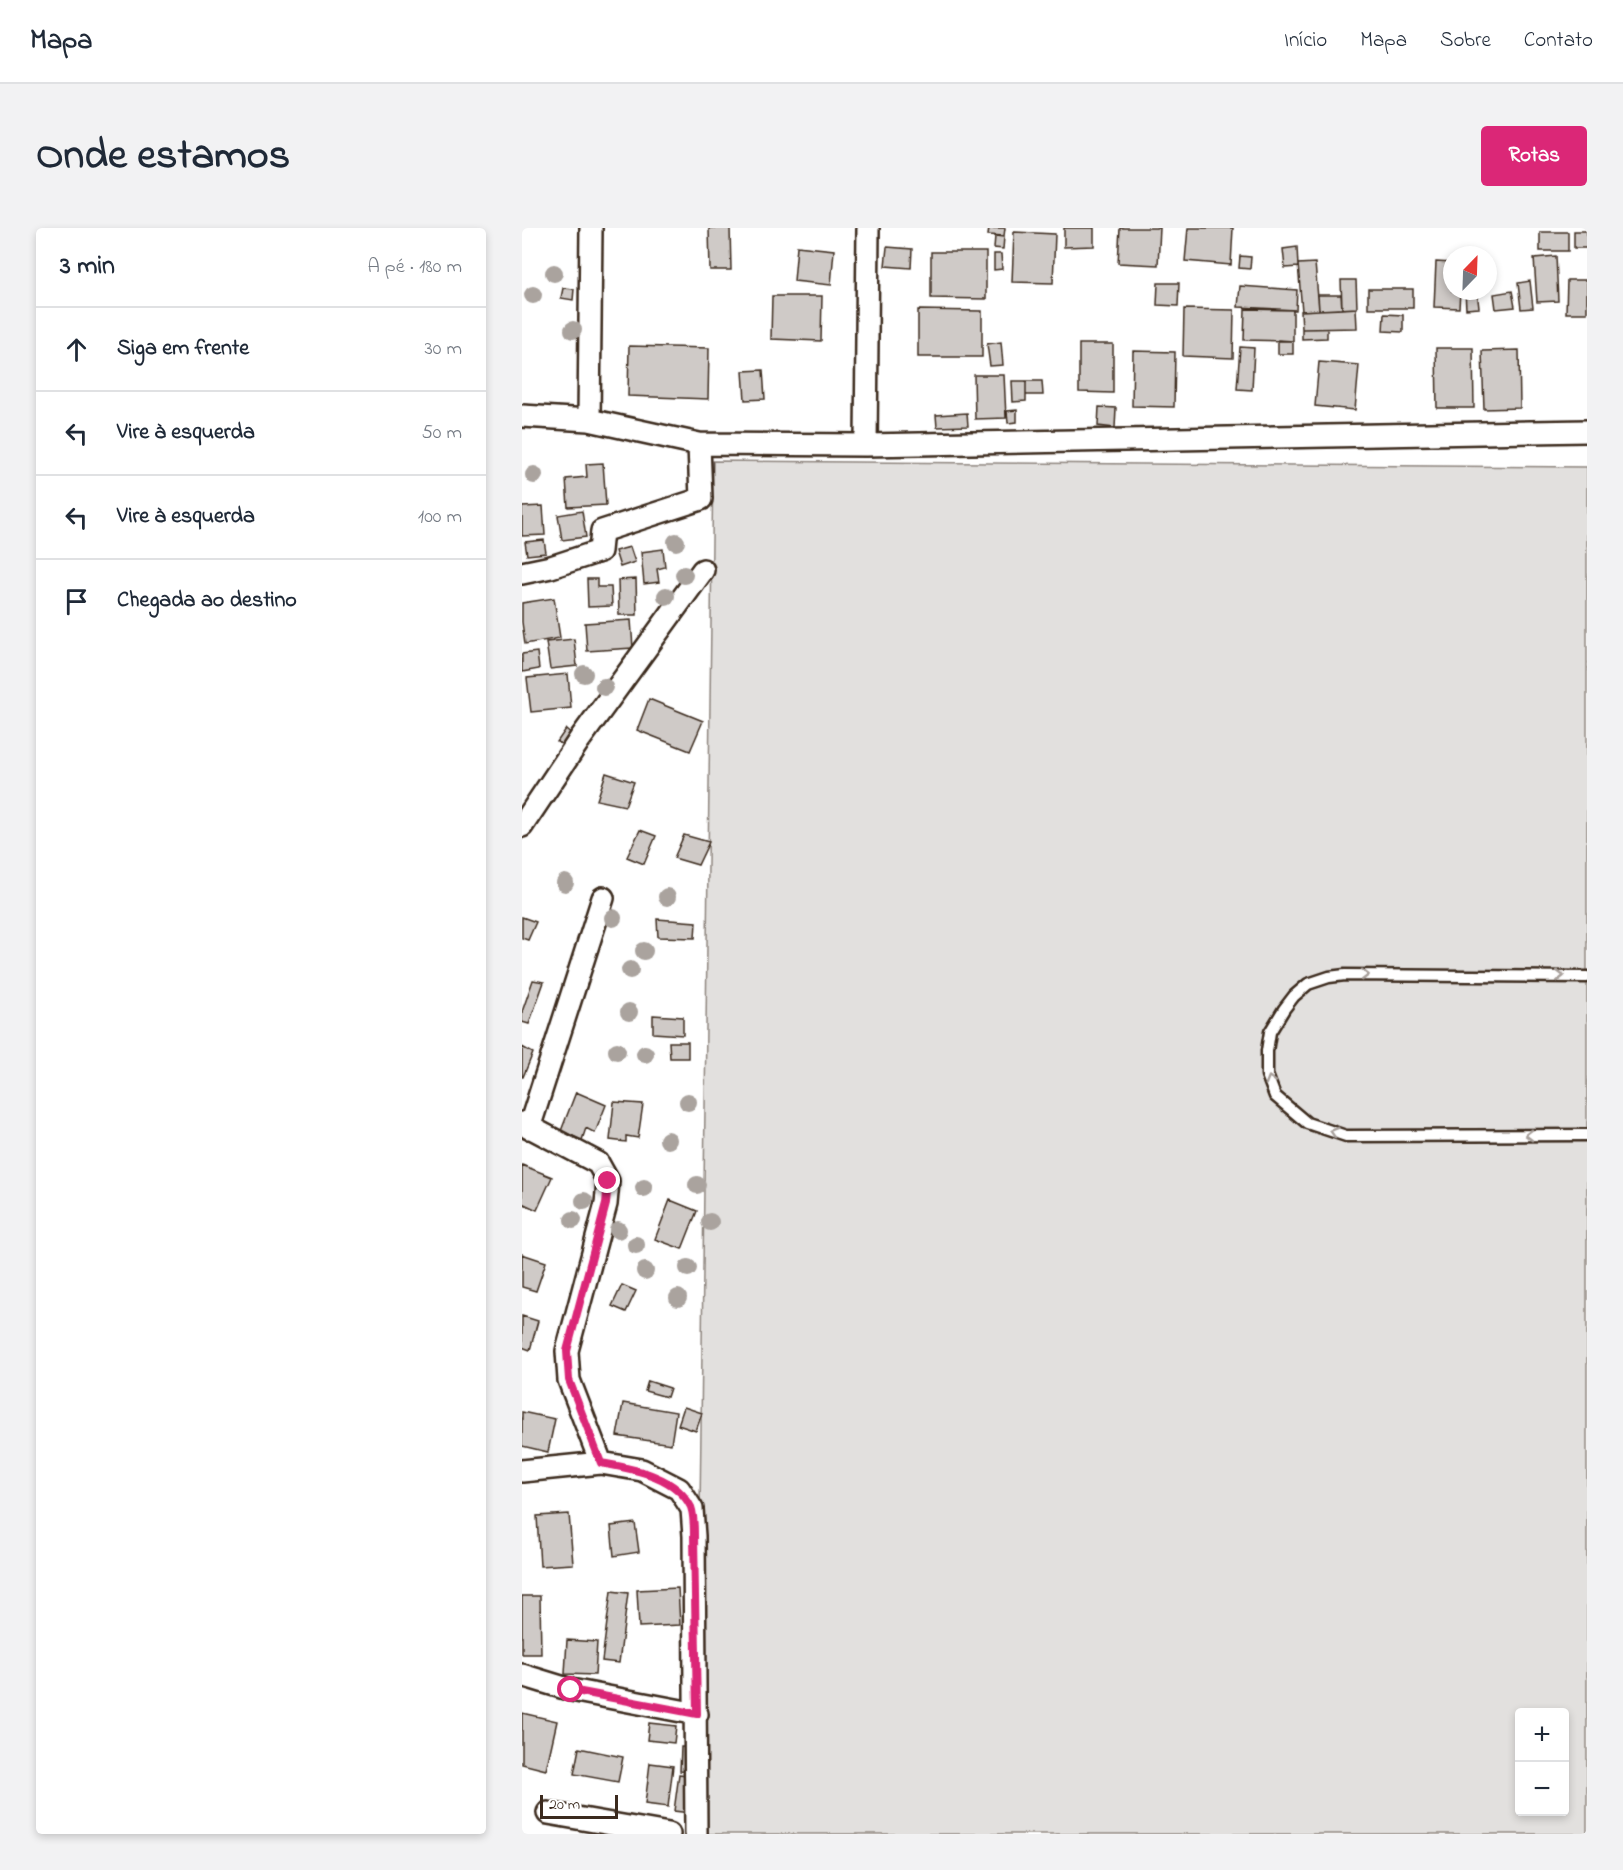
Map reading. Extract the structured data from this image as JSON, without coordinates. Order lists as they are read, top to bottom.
{
  "scale_bar": "20 m",
  "north": "top right",
  "page": {
    "header": "Mapa",
    "nav": [
      "Início",
      "Mapa",
      "Sobre",
      "Contato"
    ],
    "title": "Onde estamos",
    "buttons": "Rotas",
    "heading": ["3 min", "A pé · 180 m"],
    "list": [
      ["Siga em frente", "30 m"],
      ["Vire à esquerda", "50 m"],
      ["Vire à esquerda", "100 m"],
      "Chegada ao destino"
    ],
    "map_buttons": ["+", "−"],
    "scale": "20 m"
  }
}
